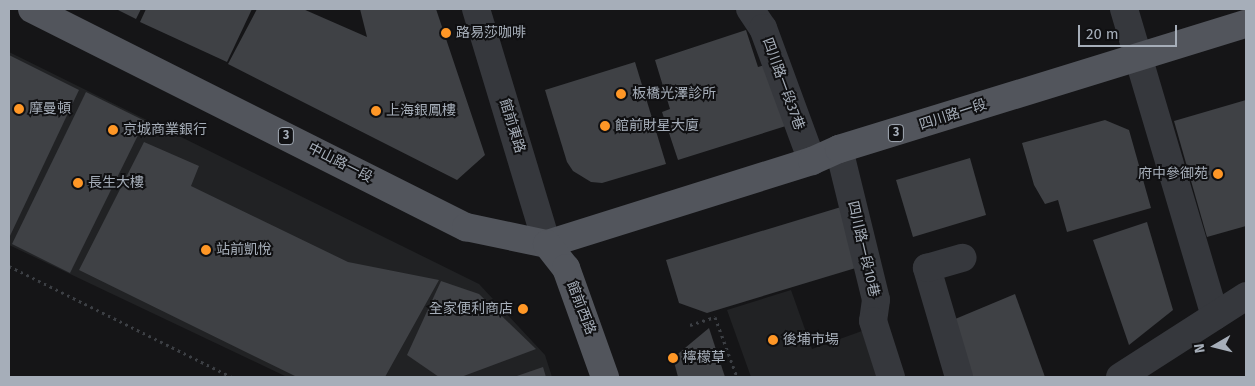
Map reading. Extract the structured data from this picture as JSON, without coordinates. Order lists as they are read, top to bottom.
{
  "streets": {
    "main road": [
      "四川路一段",
      "3",
      "中山路一段",
      "館前西路"
    ],
    "street": ["四川路一段37巷", "館前東路", "四川路一段10巷"]
  },
  "crossings": [
    ["四川路一段37巷", "四川路一段"],
    ["四川路一段", "館前東路"],
    ["四川路一段", "中山路一段"],
    ["四川路一段", "四川路一段10巷"],
    ["四川路一段", "館前西路"],
    ["館前東路", "中山路一段"],
    ["館前東路", "館前西路"],
    ["中山路一段", "館前西路"]
  ],
  "places": [
    "路易莎咖啡",
    "板橋光澤診所",
    "摩曼頓",
    "上海銀鳳樓",
    "館前財星大廈",
    "京城商業銀行",
    "府中參御苑",
    "長生大樓",
    "站前凱悅",
    "全家便利商店",
    "後埔市場",
    "檸檬草"
  ],
  "scale_bar": "20 m",
  "north": "left"
}
